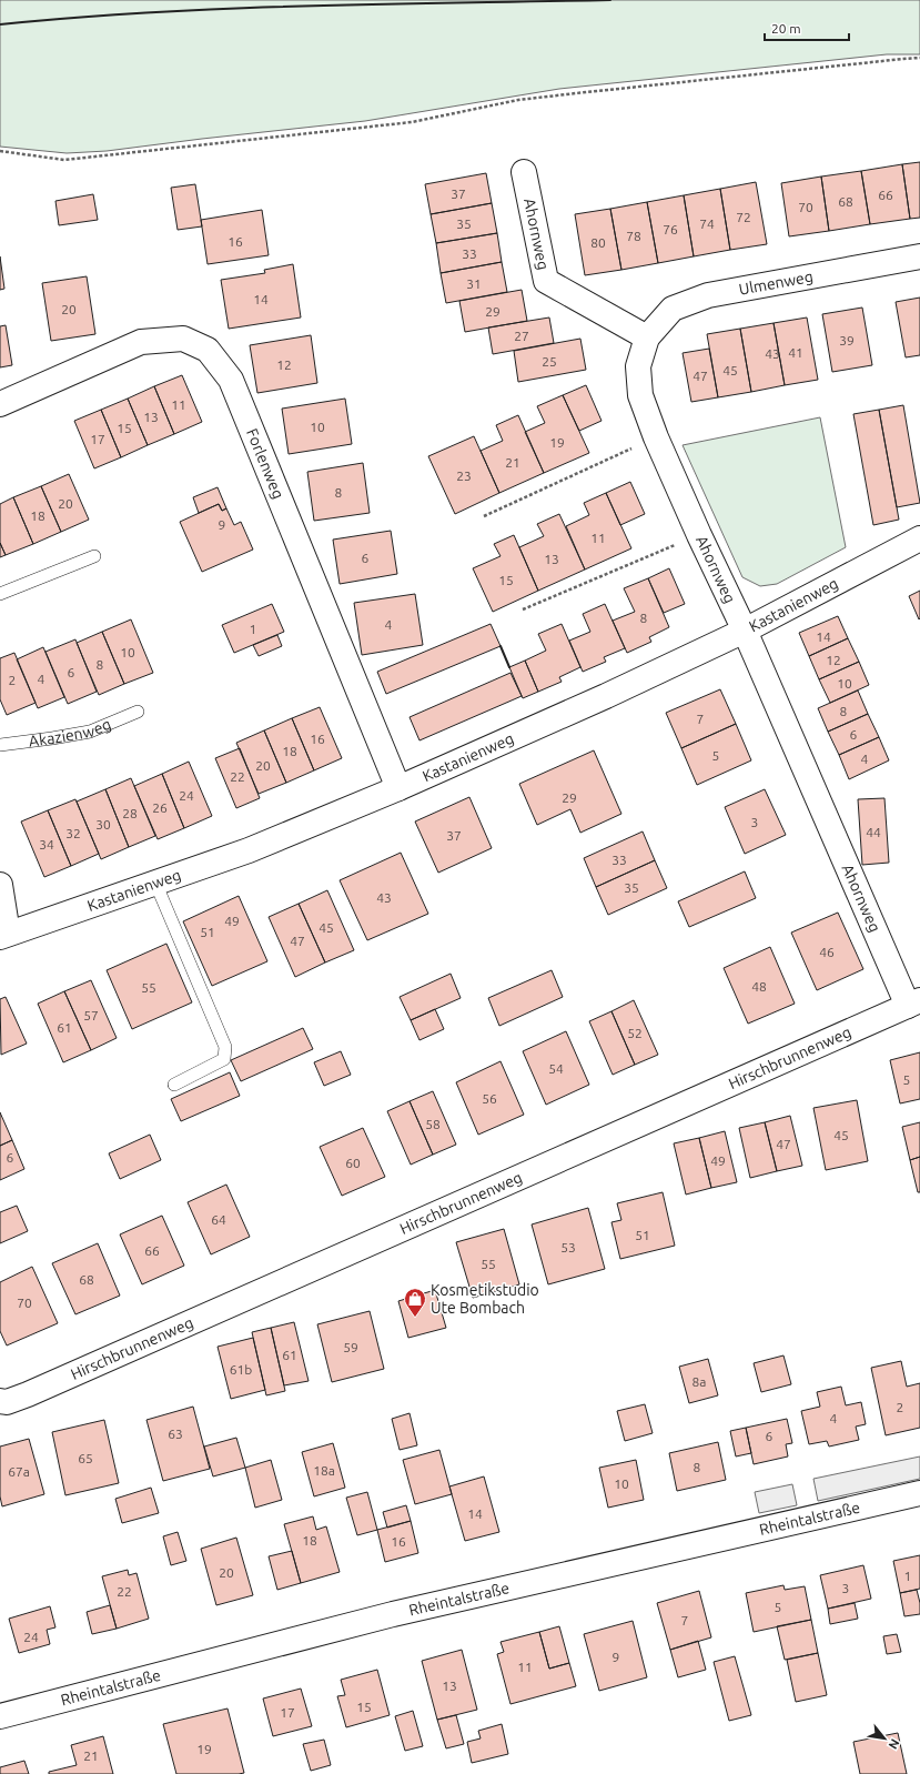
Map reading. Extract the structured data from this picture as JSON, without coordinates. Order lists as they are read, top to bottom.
{
  "streets": {
    "street": [
      "Ahornweg",
      "Ulmenweg",
      "Forlenweg",
      "Kastanienweg",
      "Hirschbrunnenweg",
      "Rheintalstraße"
    ],
    "lane": ["Akazienweg"]
  },
  "crossings": [
    ["Ahornweg", "Ulmenweg"],
    ["Ahornweg", "Kastanienweg"],
    ["Ahornweg", "Hirschbrunnenweg"],
    ["Forlenweg", "Kastanienweg"]
  ],
  "places": {
    "shop": ["Kosmetikstudio Ute Bombach"]
  },
  "house_numbers": [
    "37",
    "66",
    "68",
    "70",
    "72",
    "35",
    "74",
    "76",
    "78",
    "16",
    "80",
    "33",
    "31",
    "14",
    "20",
    "29",
    "27",
    "39",
    "41",
    "43",
    "25",
    "12",
    "45",
    "47",
    "11",
    "13",
    "10",
    "15",
    "17",
    "19",
    "21",
    "23",
    "8",
    "20",
    "18",
    "9",
    "11",
    "6",
    "13",
    "15",
    "8",
    "4",
    "1",
    "14",
    "10",
    "12",
    "8",
    "6",
    "4",
    "2",
    "10",
    "8",
    "7",
    "6",
    "16",
    "18",
    "5",
    "4",
    "20",
    "22",
    "24",
    "29",
    "26",
    "28",
    "3",
    "30",
    "44",
    "32",
    "37",
    "34",
    "33",
    "35",
    "43",
    "49",
    "45",
    "51",
    "47",
    "46",
    "48",
    "55",
    "57",
    "61",
    "52",
    "54",
    "5",
    "56",
    "58",
    "45",
    "47",
    "6",
    "49",
    "60",
    "64",
    "51",
    "53",
    "66",
    "55",
    "68",
    "70",
    "59",
    "61",
    "61b",
    "8a",
    "2",
    "4",
    "63",
    "6",
    "65",
    "8",
    "18a",
    "67a",
    "10",
    "14",
    "18",
    "16",
    "20",
    "1",
    "3",
    "22",
    "5",
    "7",
    "24",
    "9",
    "11",
    "13",
    "15",
    "17",
    "19",
    "21"
  ],
  "scale_bar": "20 m",
  "north": "bottom right"
}
